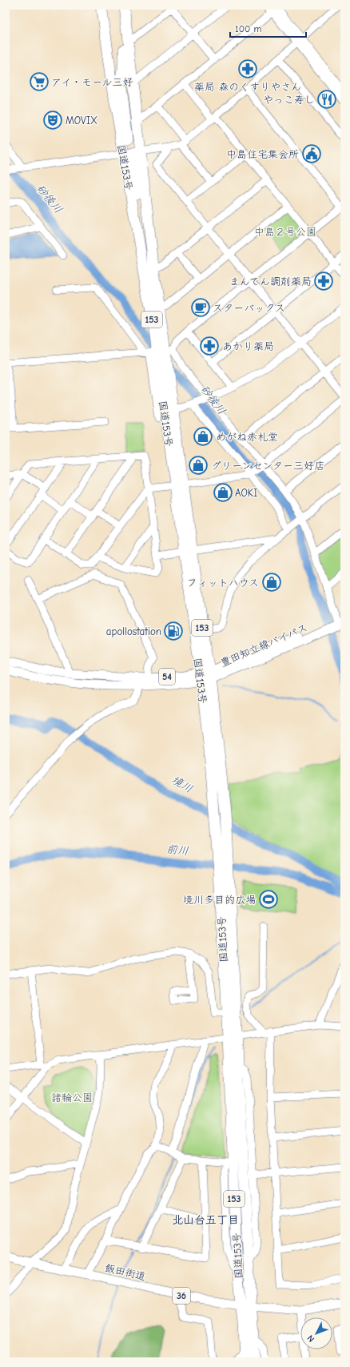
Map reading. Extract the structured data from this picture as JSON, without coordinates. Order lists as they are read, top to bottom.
{
  "streets": {
    "highway": ["国道153号", "153"],
    "main road": [
      "豊田知立線バイパス",
      "54",
      "飯田街道",
      "36"
    ]
  },
  "crossings": [
    ["国道153号", "153"],
    ["国道153号", "豊田知立線バイパス"],
    ["国道153号", "飯田街道"],
    ["国道153号", "36"],
    ["飯田街道", "36"]
  ],
  "districts": ["北山台五丁目"],
  "water": ["砂後川", "境川", "前川"],
  "parks": ["中島２号公園", "諸輪公園"],
  "places": {
    "pharmacy": ["薬局 森のくすりやさん", "まんてん調剤薬局", "あかり薬局"],
    "supermarket": ["アイ・モール三好"],
    "restaurant": ["やっこ寿し"],
    "theatre": ["MOVIX"],
    "public building": ["中島住宅集会所"],
    "cafe": ["スターバックス"],
    "shop": [
      "めがね赤札堂",
      "グリーンセンター三好店",
      "AOKI",
      "フィットハウス"
    ],
    "fuel station": ["apollostation"],
    "sports": ["境川多目的広場"]
  },
  "scale_bar": "100 m",
  "north": "bottom left"
}
